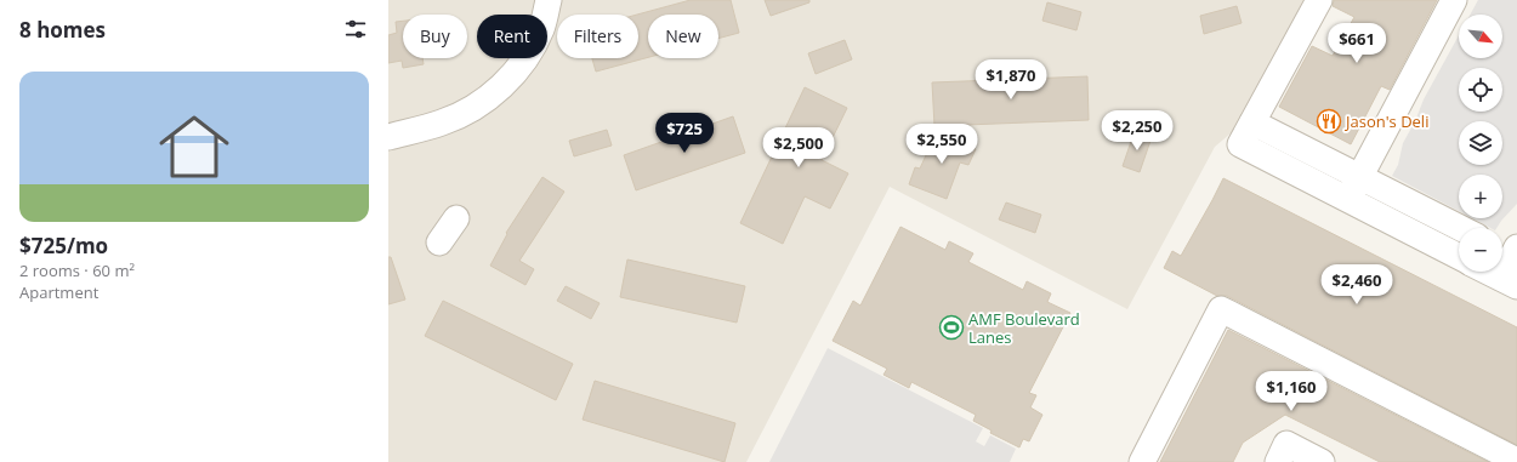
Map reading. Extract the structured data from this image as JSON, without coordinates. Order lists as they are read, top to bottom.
{
  "places": {
    "restaurant": ["Jason's Deli"],
    "sports": ["AMF Boulevard Lanes"]
  },
  "north": "bottom right",
  "page": {
    "heading": "8 homes",
    "map_buttons": ["+", "−"],
    "chip": [
      "Buy",
      "Rent",
      "Filters",
      "New"
    ],
    "price": [
      "$661",
      "$1,870",
      "$2,250",
      "$725",
      "$2,550",
      "$2,500",
      "$2,460",
      "$1,160"
    ],
    "list": [
      {
        "name": "$725/mo",
        "note": "2 rooms · 60 m² · Apartment"
      }
    ]
  }
}
